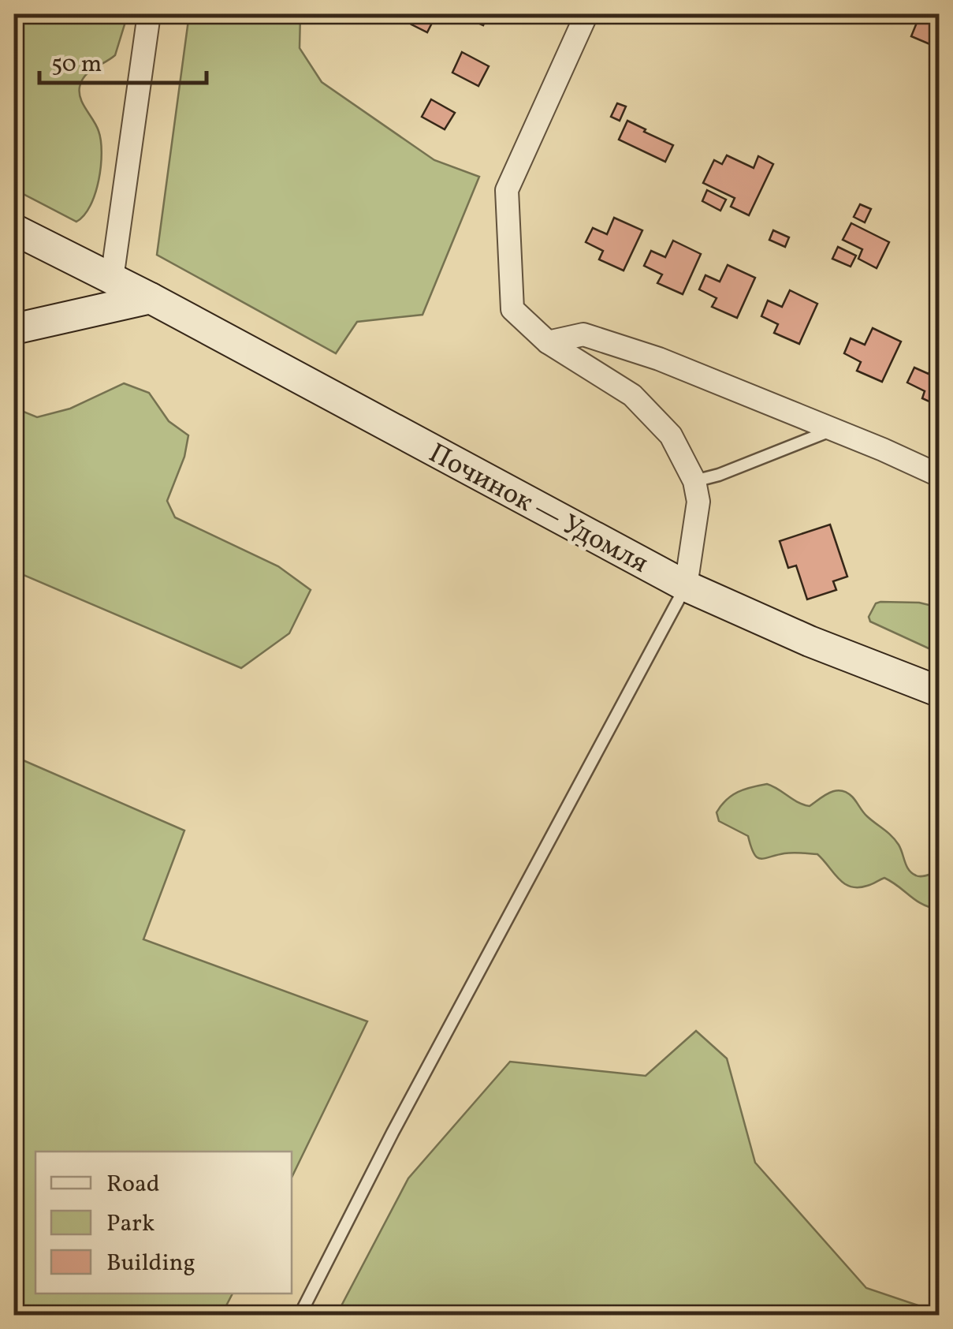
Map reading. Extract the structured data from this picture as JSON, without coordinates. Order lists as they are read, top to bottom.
{
  "streets": {
    "main road": ["Починок — Удомля"]
  },
  "legend": ["Road", "Park", "Building"],
  "scale_bar": "50 m"
}
